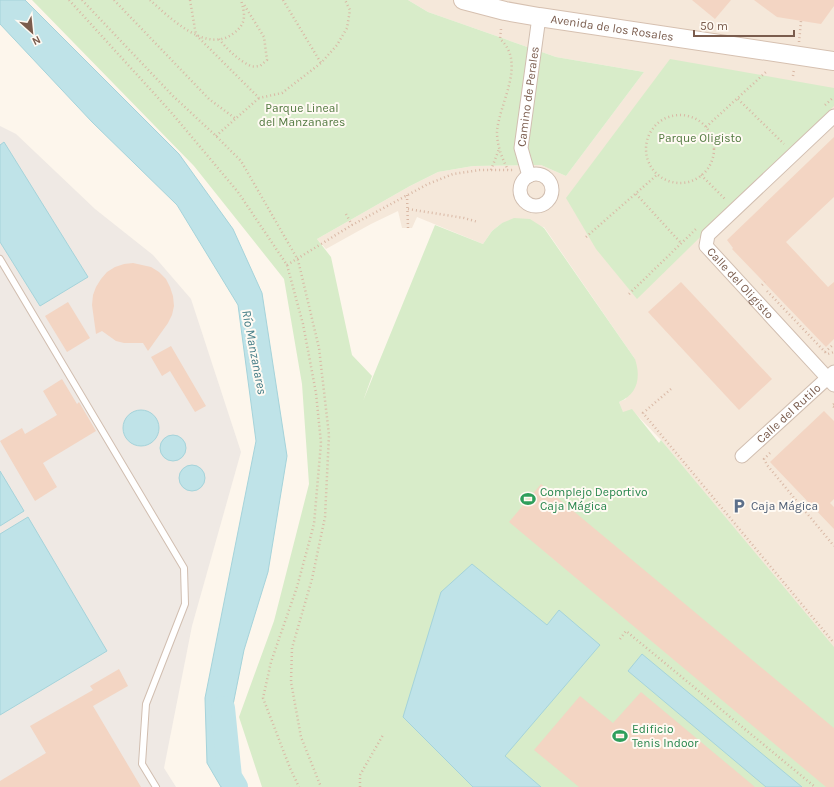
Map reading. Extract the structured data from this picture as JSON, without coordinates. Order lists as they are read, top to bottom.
{
  "streets": {
    "main road": ["Avenida de los Rosales"],
    "street": ["Camino de Perales", "Calle del Oligisto", "Calle del Rutilo"]
  },
  "crossings": [
    ["Avenida de los Rosales", "Camino de Perales"],
    ["Calle del Oligisto", "Calle del Rutilo"]
  ],
  "water": ["Río Manzanares"],
  "parks": ["Parque Lineal del Manzanares", "Parque Oligisto"],
  "places": {
    "sports": ["Complejo Deportivo Caja Mágica", "Edificio Tenis Indoor"],
    "parking": ["Caja Mágica"]
  },
  "scale_bar": "50 m",
  "north": "bottom right"
}
